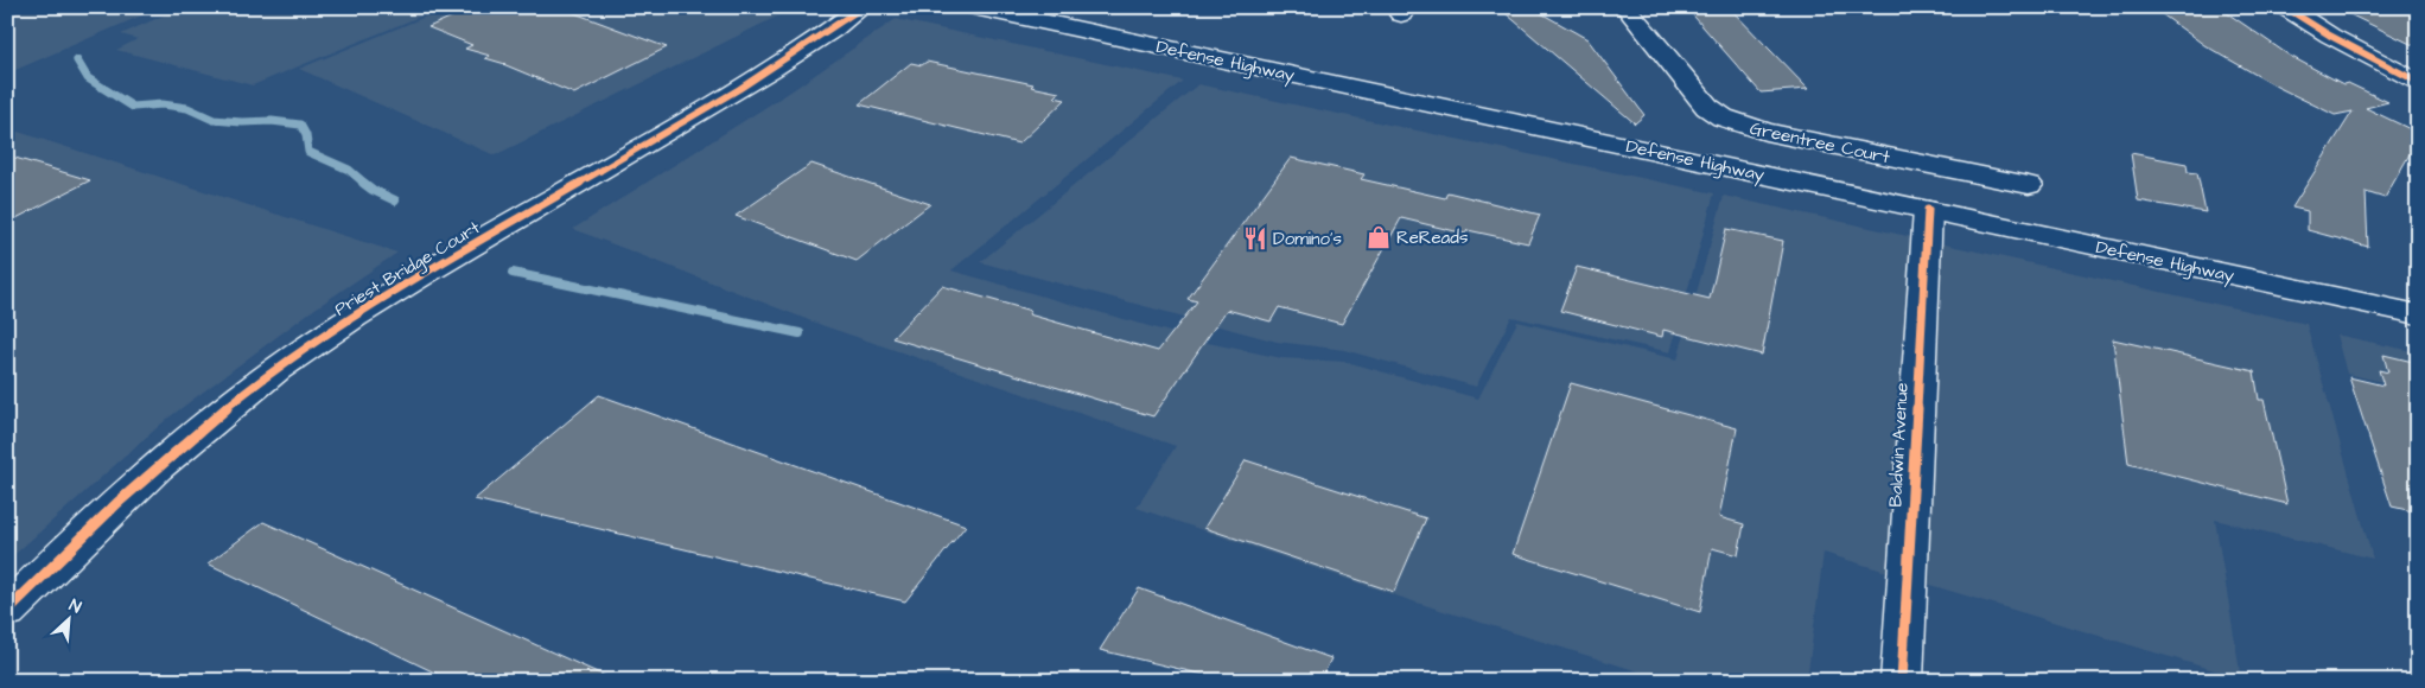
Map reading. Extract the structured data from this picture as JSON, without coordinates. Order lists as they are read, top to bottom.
{
  "streets": {
    "street": [
      "Defense Highway",
      "Greentree Court",
      "Priest Bridge Court",
      "Baldwin Avenue"
    ]
  },
  "crossings": [
    ["Defense Highway", "Baldwin Avenue"]
  ],
  "places": {
    "shop": ["ReReads"],
    "restaurant": ["Domino's"]
  },
  "north": "top right"
}
